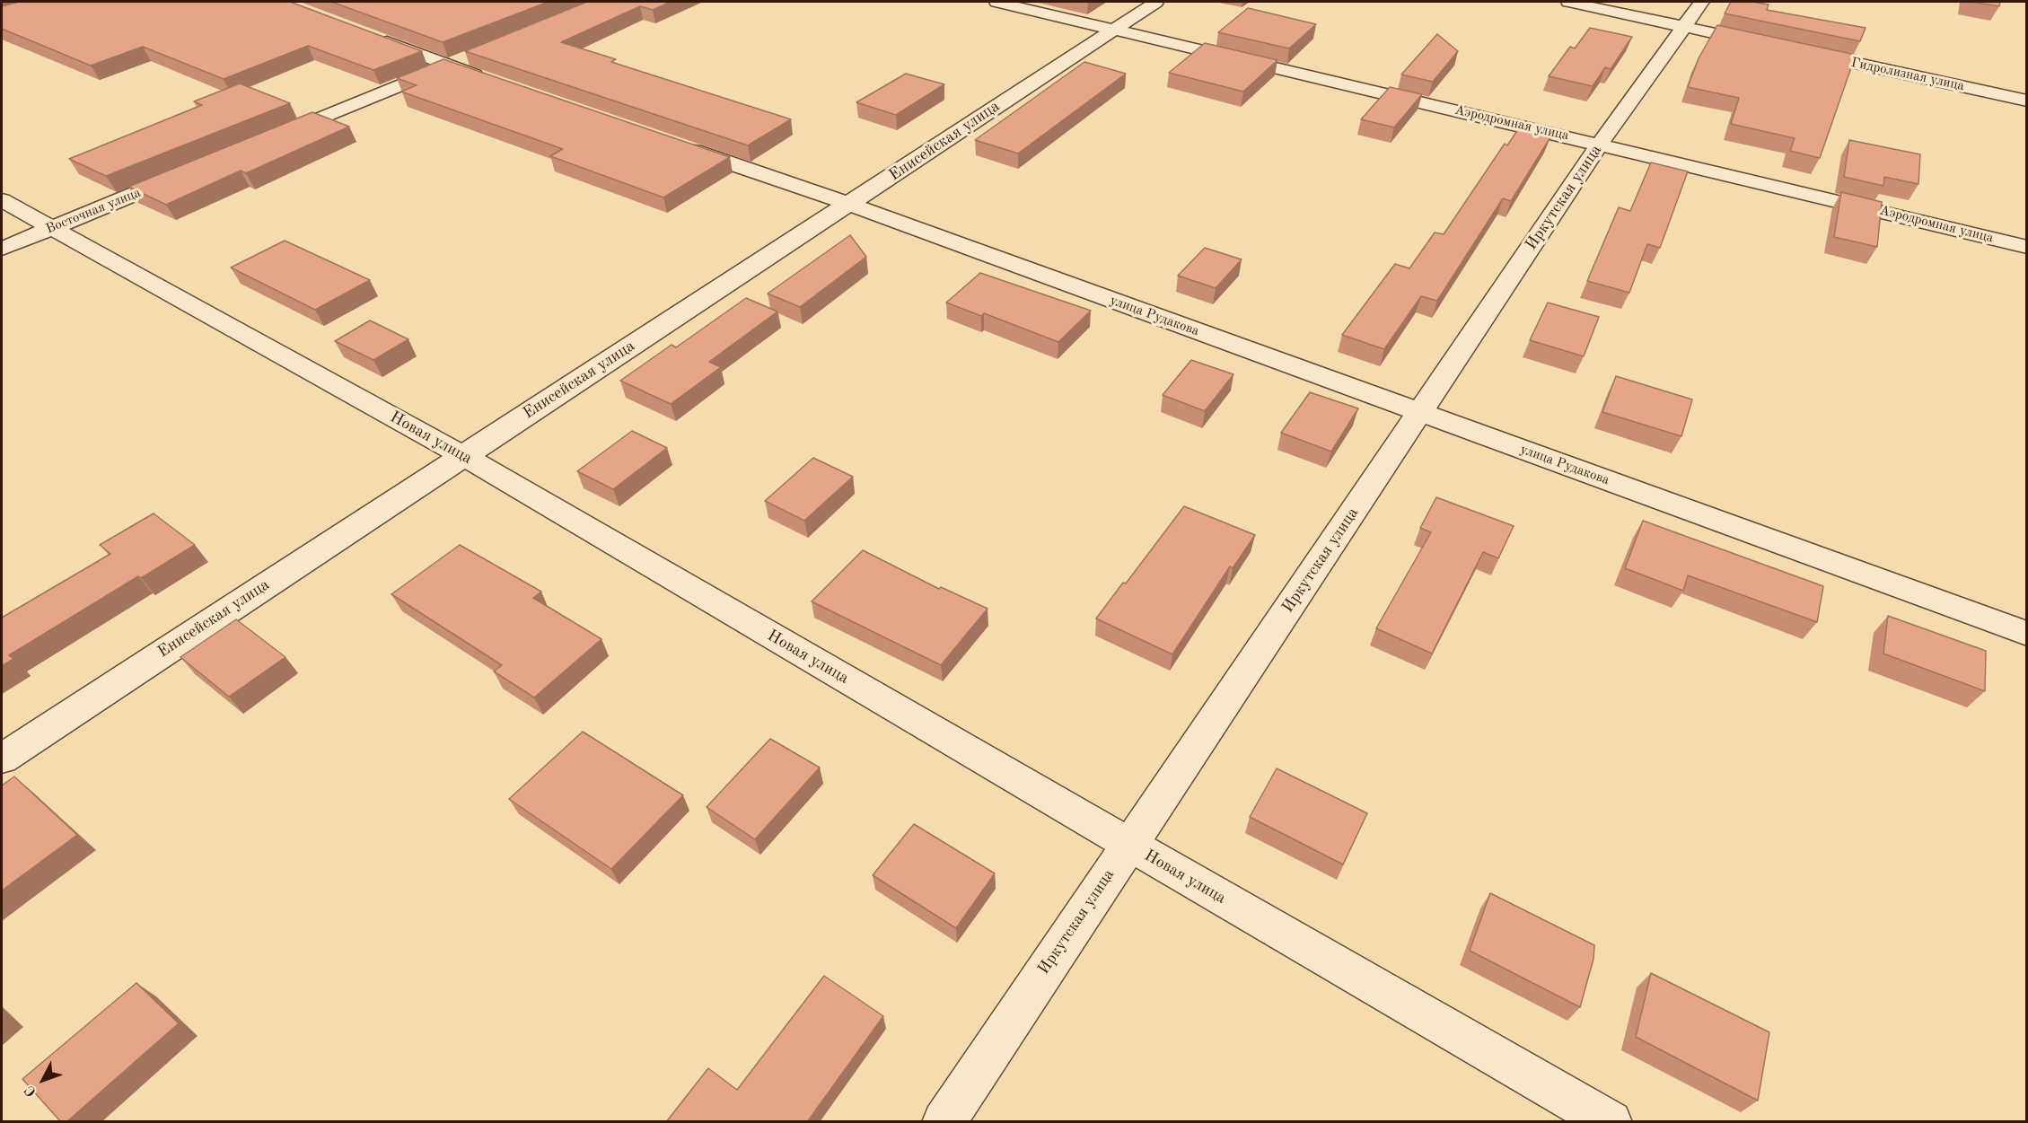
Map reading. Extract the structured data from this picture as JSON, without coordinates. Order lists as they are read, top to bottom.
{
  "streets": {
    "street": [
      "Гидролизная улица",
      "Аэродромная улица",
      "Енисейская улица",
      "Иркутская улица",
      "Восточная улица",
      "улица Рудакова",
      "Новая улица"
    ]
  },
  "crossings": [
    ["Аэродромная улица", "Енисейская улица"],
    ["Аэродромная улица", "Иркутская улица"],
    ["Енисейская улица", "улица Рудакова"],
    ["Енисейская улица", "Новая улица"],
    ["Иркутская улица", "улица Рудакова"],
    ["Иркутская улица", "Новая улица"],
    ["Восточная улица", "Новая улица"]
  ],
  "north": "bottom left"
}
